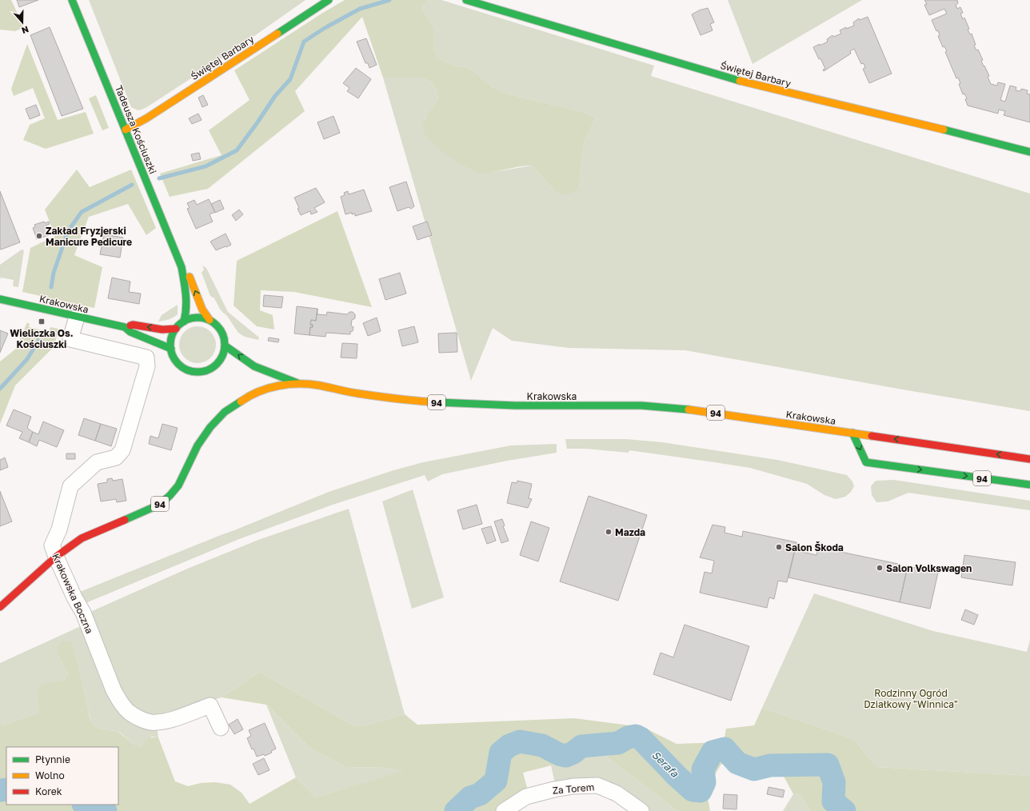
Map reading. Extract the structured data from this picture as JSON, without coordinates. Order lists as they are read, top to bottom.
{
  "streets": {
    "main road": [
      "Świętej Barbary",
      "Tadeusza Kościuszki",
      "Krakowska",
      "94"
    ],
    "street": ["Krakowska Boczna", "Za Torem"]
  },
  "crossings": [
    ["Świętej Barbary", "Tadeusza Kościuszki"],
    ["Tadeusza Kościuszki", "Krakowska"],
    ["Krakowska", "94"],
    ["Krakowska", "Krakowska Boczna"],
    ["94", "Krakowska Boczna"]
  ],
  "water": ["Serafa"],
  "parks": ["Rodzinny Ogród Działkowy \"Winnica\""],
  "places": {
    "other": [
      "Zakład Fryzjerski Manicure Pedicure",
      "Mazda",
      "Salon Škoda",
      "Salon Volkswagen"
    ],
    "transit": ["Wieliczka Os. Kościuszki"]
  },
  "legend": ["Płynnie", "Wolno", "Korek"],
  "north": "bottom"
}
